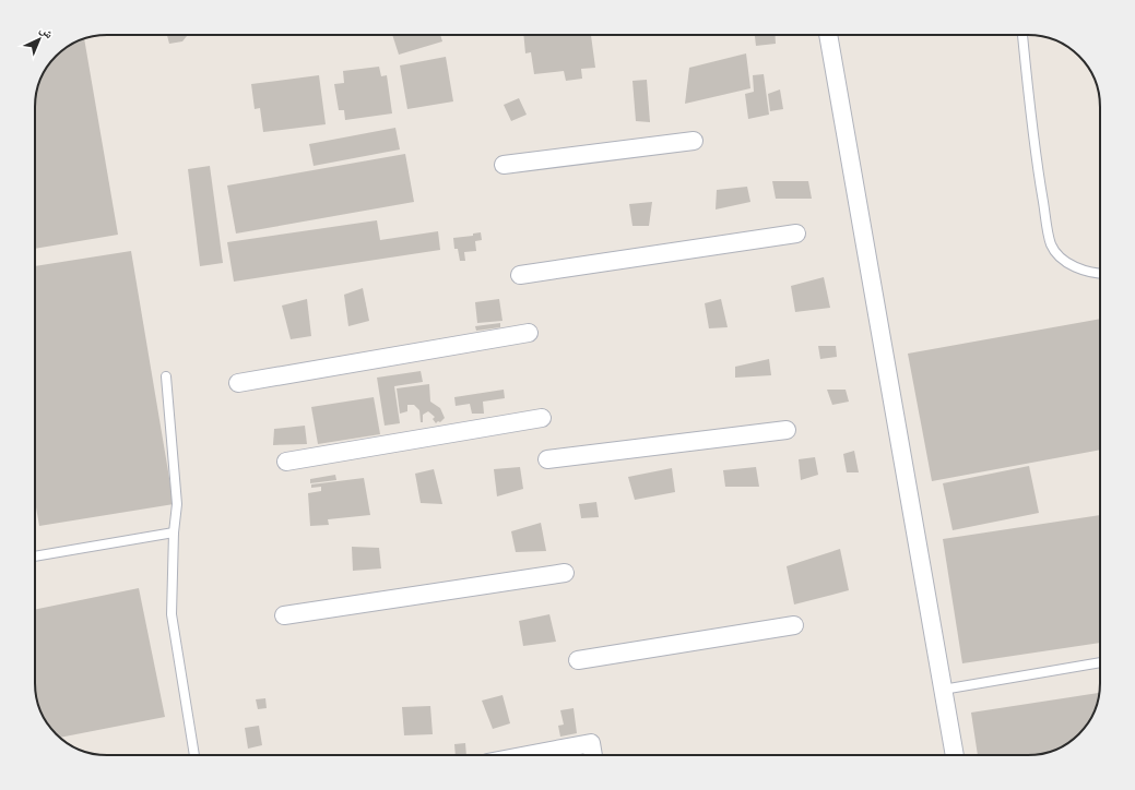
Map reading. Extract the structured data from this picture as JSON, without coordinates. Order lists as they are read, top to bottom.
{
  "north": "top right"
}
